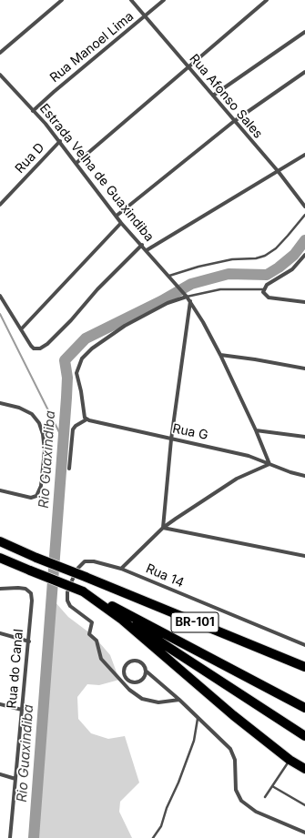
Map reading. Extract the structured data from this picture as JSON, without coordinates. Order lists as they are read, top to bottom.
{
  "streets": {
    "highway": ["BR-101"],
    "street": [
      "Rua Manoel Lima",
      "Rua Afonso Sales",
      "Rua D",
      "Estrada Velha de Guaxindiba",
      "Rua G",
      "Rua 14",
      "Rua do Canal"
    ]
  },
  "crossings": [
    ["Rua Manoel Lima", "Rua Afonso Sales"],
    ["Rua Manoel Lima", "Estrada Velha de Guaxindiba"],
    ["Rua D", "Estrada Velha de Guaxindiba"],
    ["Estrada Velha de Guaxindiba", "Rua G"]
  ],
  "water": ["Rio Guaxindiba"]
}
